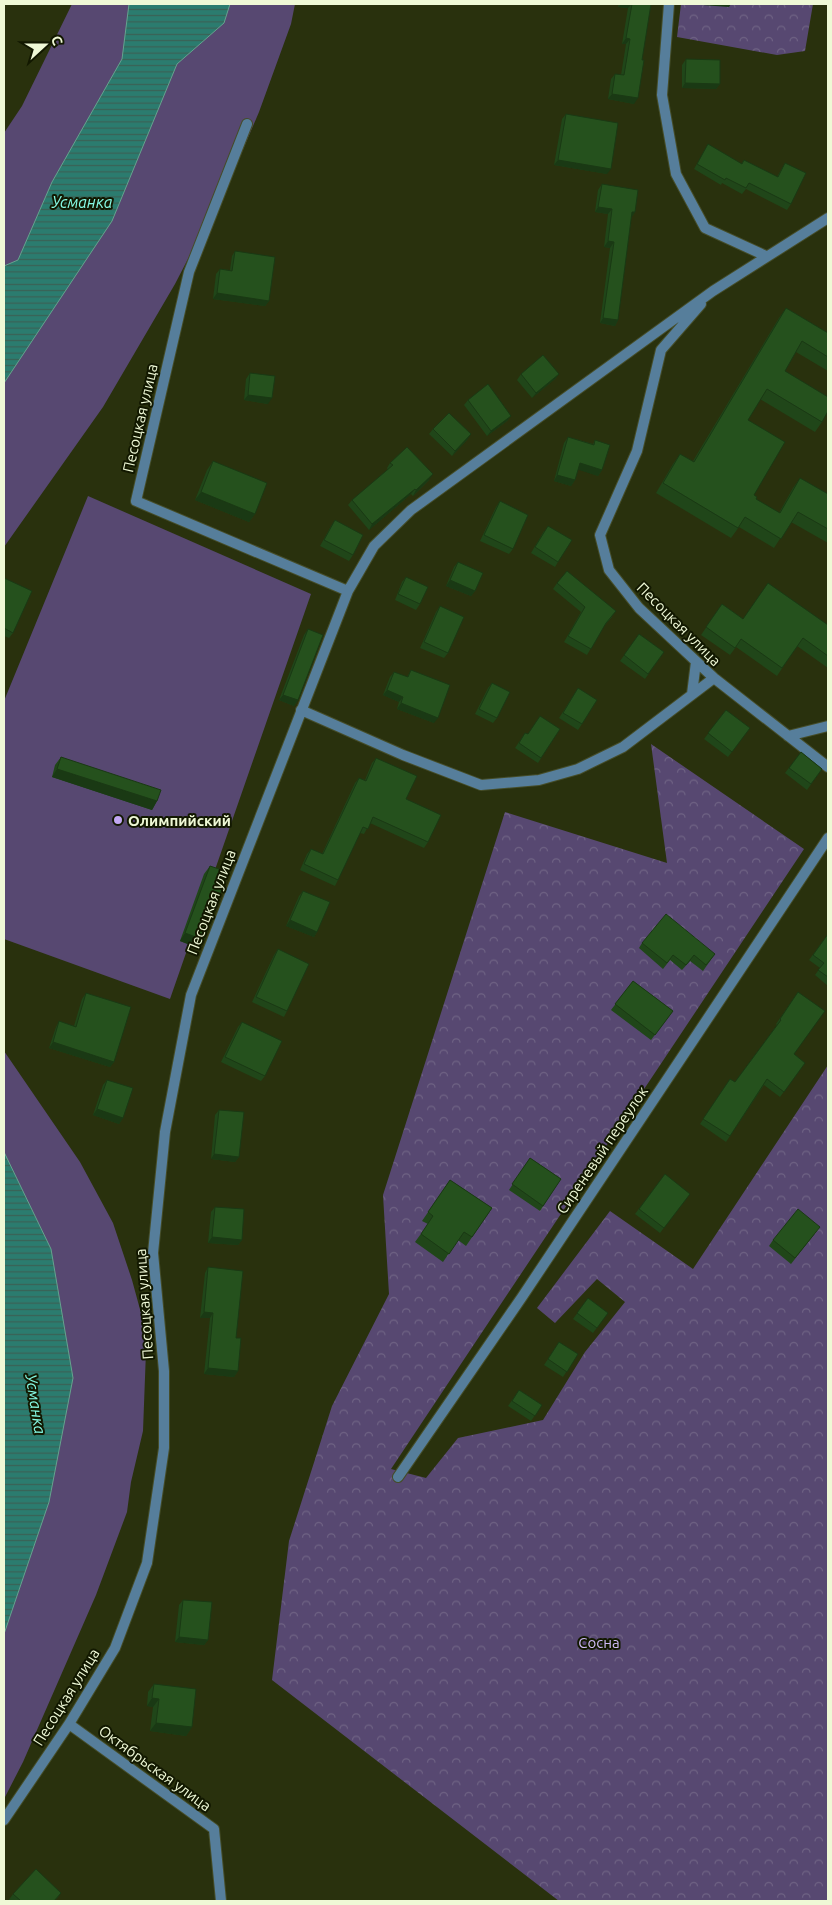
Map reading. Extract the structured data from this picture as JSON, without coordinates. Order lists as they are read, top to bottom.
{
  "streets": {
    "street": ["Песоцкая улица", "Сиреневый переулок", "Октябрьская улица"]
  },
  "crossings": [
    ["Песоцкая улица", "Октябрьская улица"]
  ],
  "water": ["Усманка"],
  "parks": ["Сосна"],
  "places": ["Олимпийский"],
  "north": "right"
}
